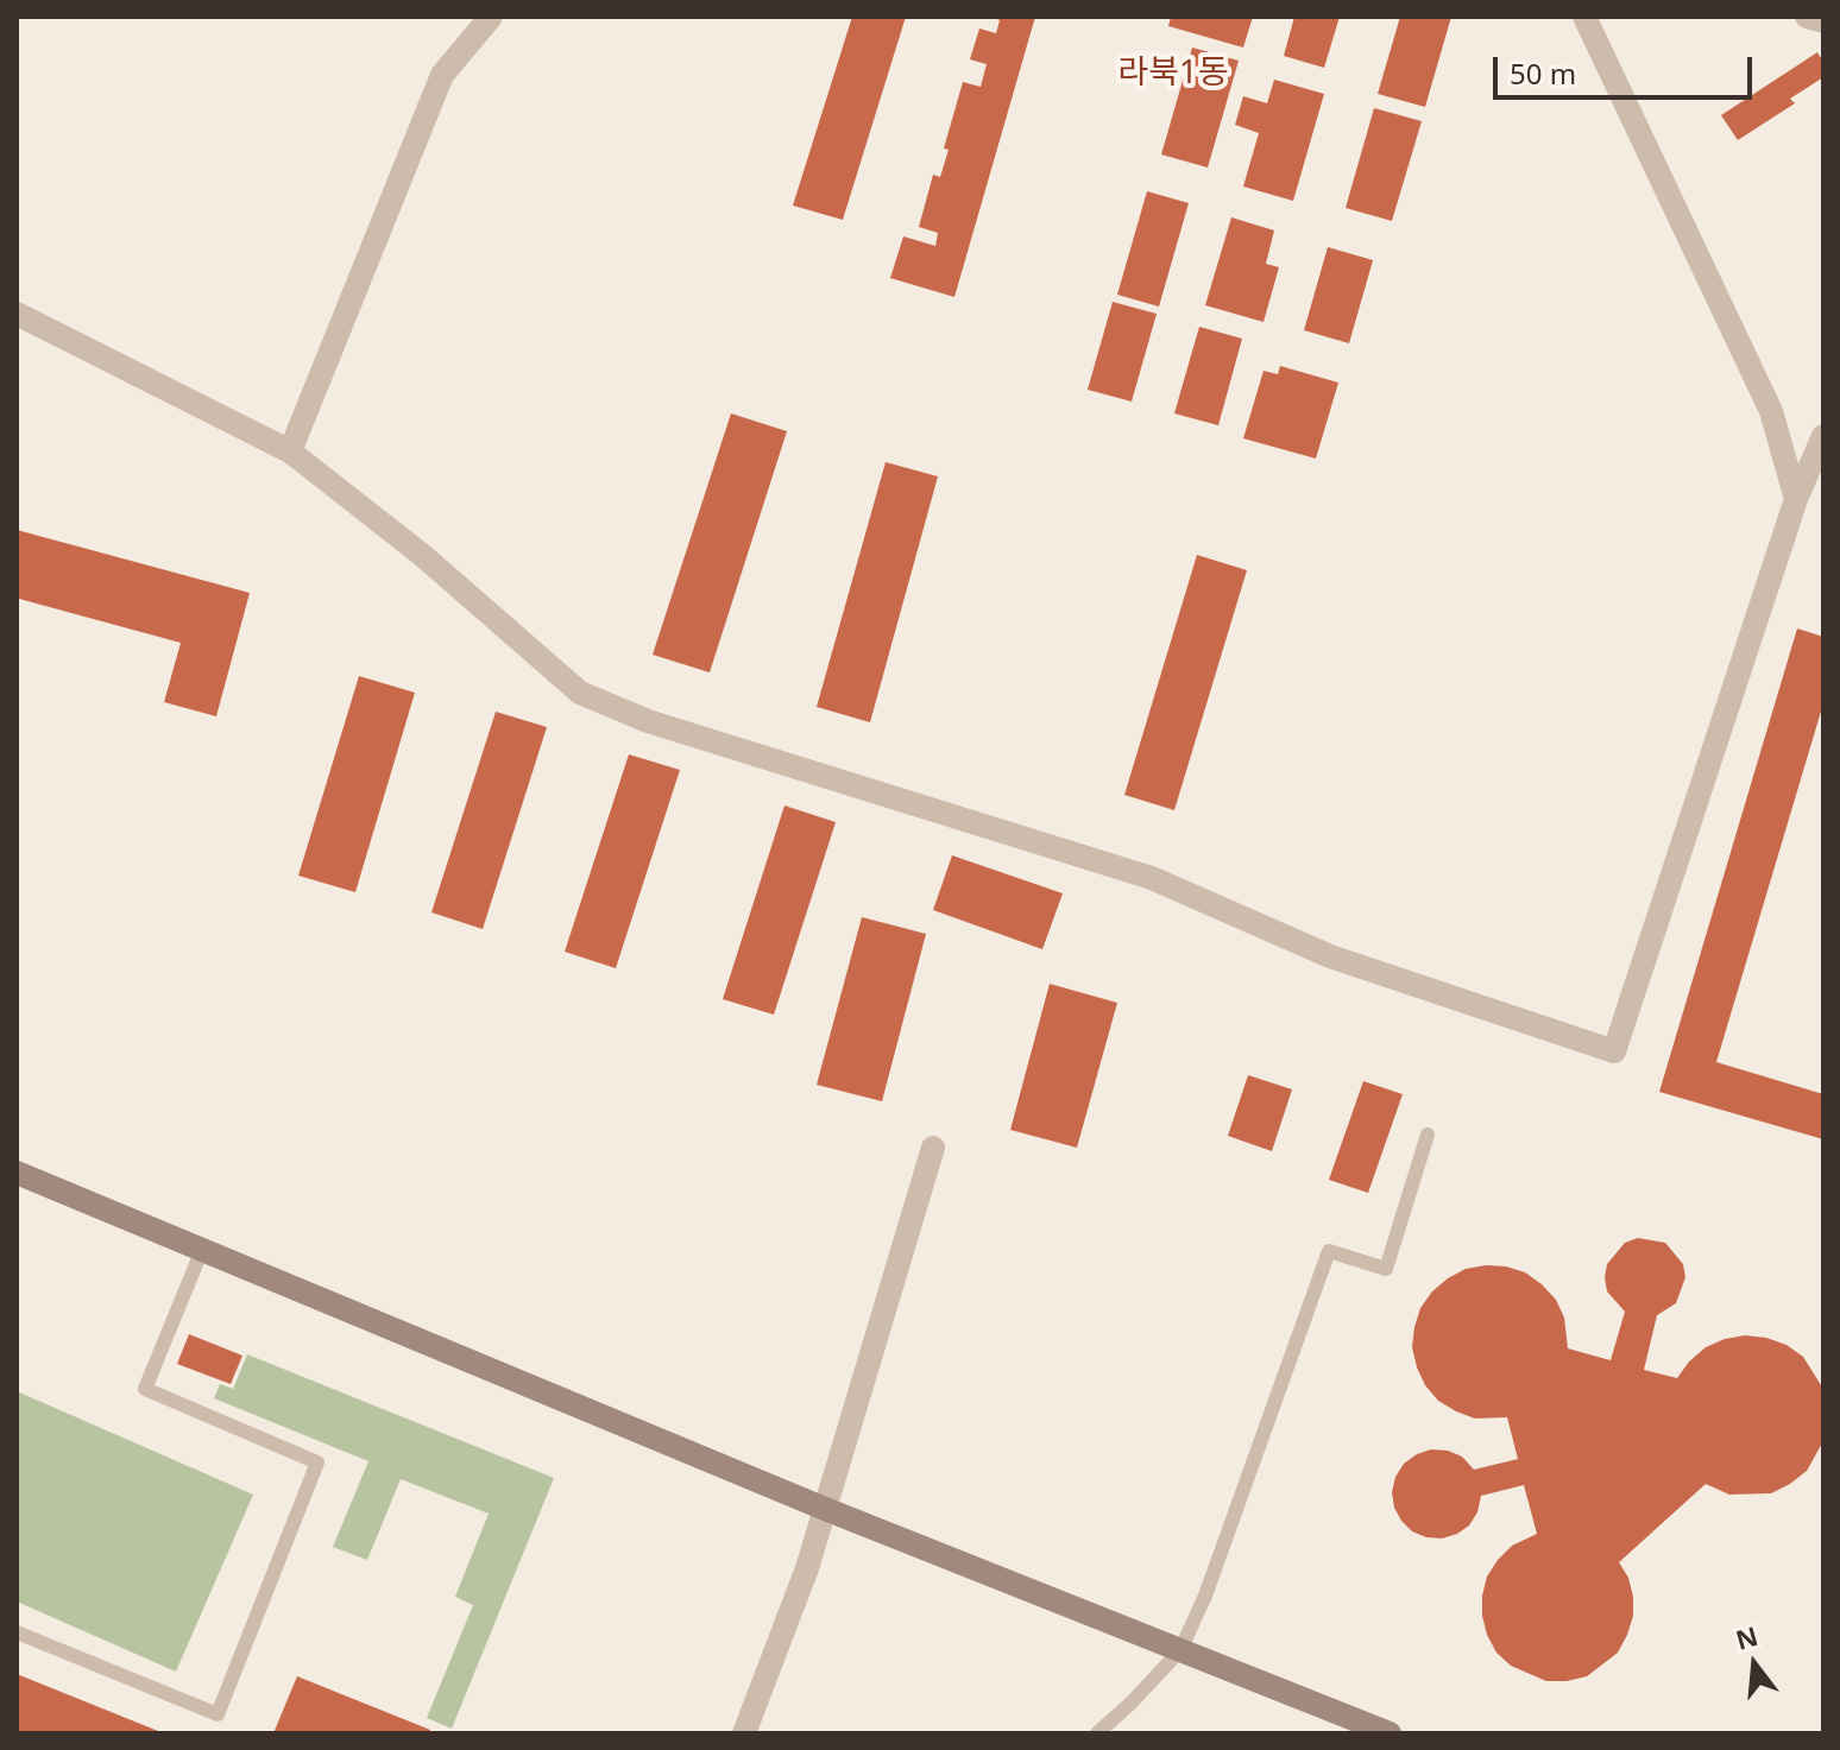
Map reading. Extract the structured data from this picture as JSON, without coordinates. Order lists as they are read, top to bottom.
{
  "districts": ["라북1동"],
  "scale_bar": "50 m",
  "north": "top"
}
